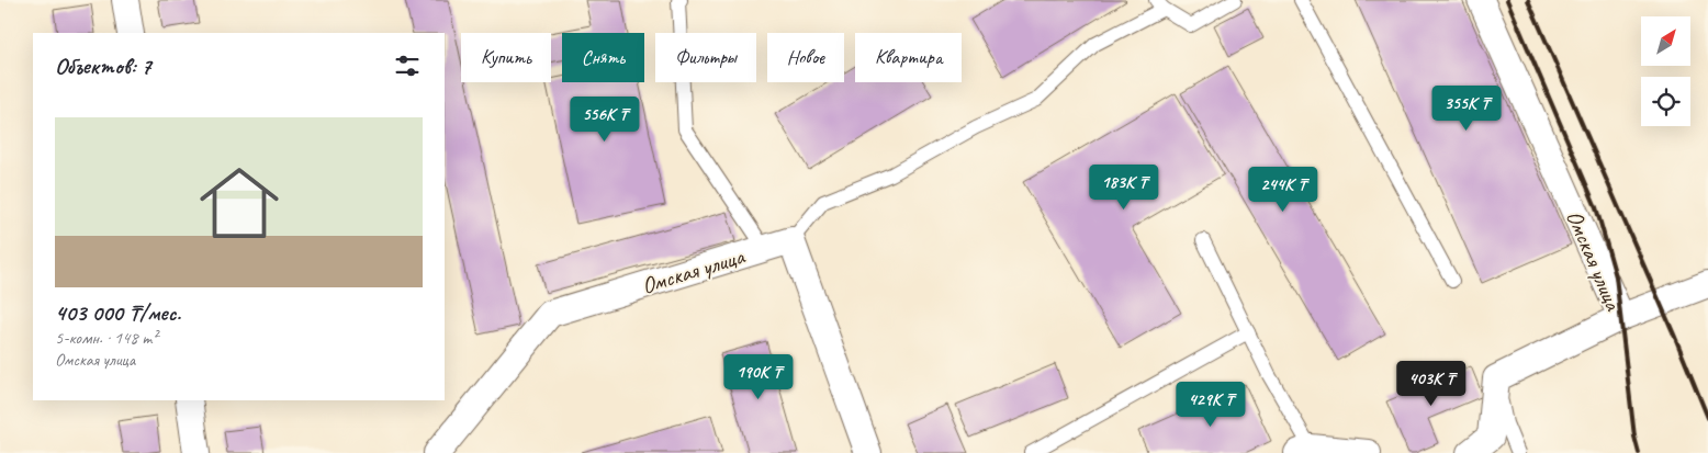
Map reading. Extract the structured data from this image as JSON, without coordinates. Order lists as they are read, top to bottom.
{
  "streets": {
    "street": ["Омская улица"]
  },
  "north": "top right",
  "page": {
    "chip": [
      "Купить",
      "Снять",
      "Фильтры",
      "Новое",
      "Квартира"
    ],
    "heading": "Объектов: 7",
    "price": [
      "355K ₸",
      "556K ₸",
      "183K ₸",
      "244K ₸",
      "190K ₸",
      "403K ₸",
      "429K ₸"
    ],
    "list": [
      {
        "name": "403 000 ₸/мес.",
        "note": "5-комн. · 148 m² · Омская улица"
      }
    ]
  }
}
